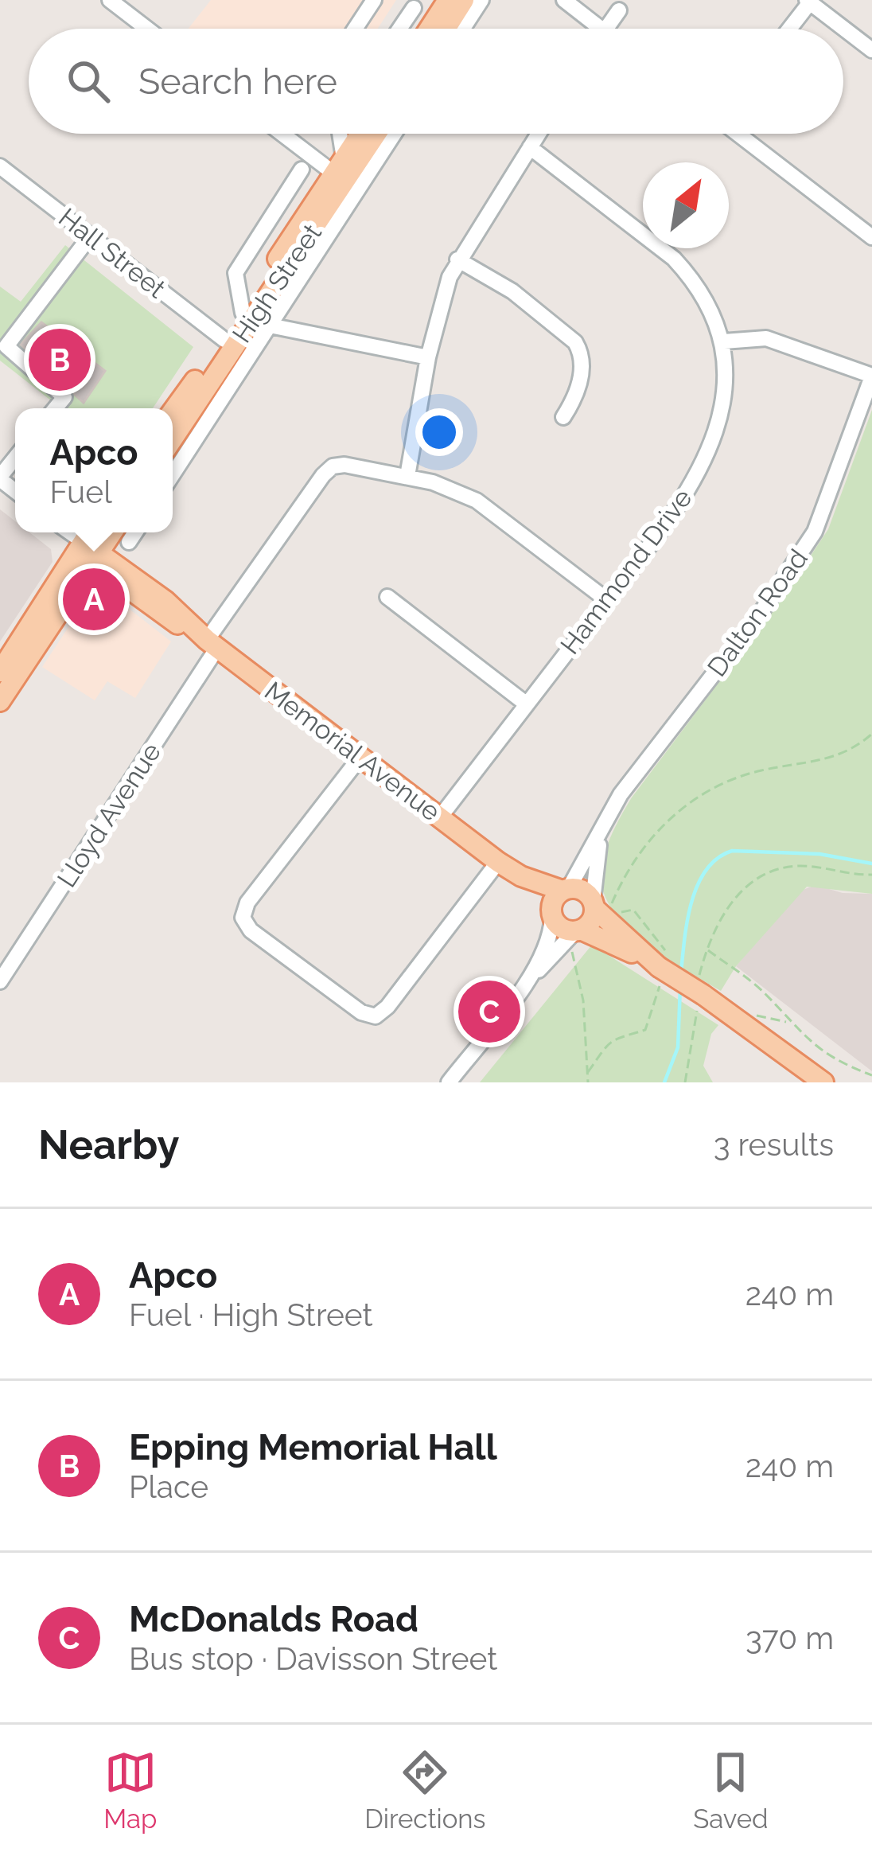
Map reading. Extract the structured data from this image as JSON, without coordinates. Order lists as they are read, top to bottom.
{
  "streets": {
    "main road": ["High Street", "Memorial Avenue"],
    "street": [
      "Hall Street",
      "Hammond Drive",
      "Dalton Road",
      "Lloyd Avenue"
    ]
  },
  "crossings": [
    ["Hall Street", "High Street"],
    ["Hammond Drive", "Memorial Avenue"],
    ["Dalton Road", "Memorial Avenue"],
    ["Memorial Avenue", "Lloyd Avenue"]
  ],
  "north": "top right",
  "page": {
    "search": "Search here",
    "pins": ["B", "A", "C"],
    "popup": ["Apco", "Fuel"],
    "heading": ["Nearby", "3 results"],
    "list": [
      {
        "mark": "A",
        "name": "Apco",
        "note": "Fuel · High Street",
        "value": "240 m"
      },
      {
        "mark": "B",
        "name": "Epping Memorial Hall",
        "note": "Place",
        "value": "240 m"
      },
      {
        "mark": "C",
        "name": "McDonalds Road",
        "note": "Bus stop · Davisson Street",
        "value": "370 m"
      }
    ],
    "nav": ["Map", "Directions", "Saved"]
  }
}
